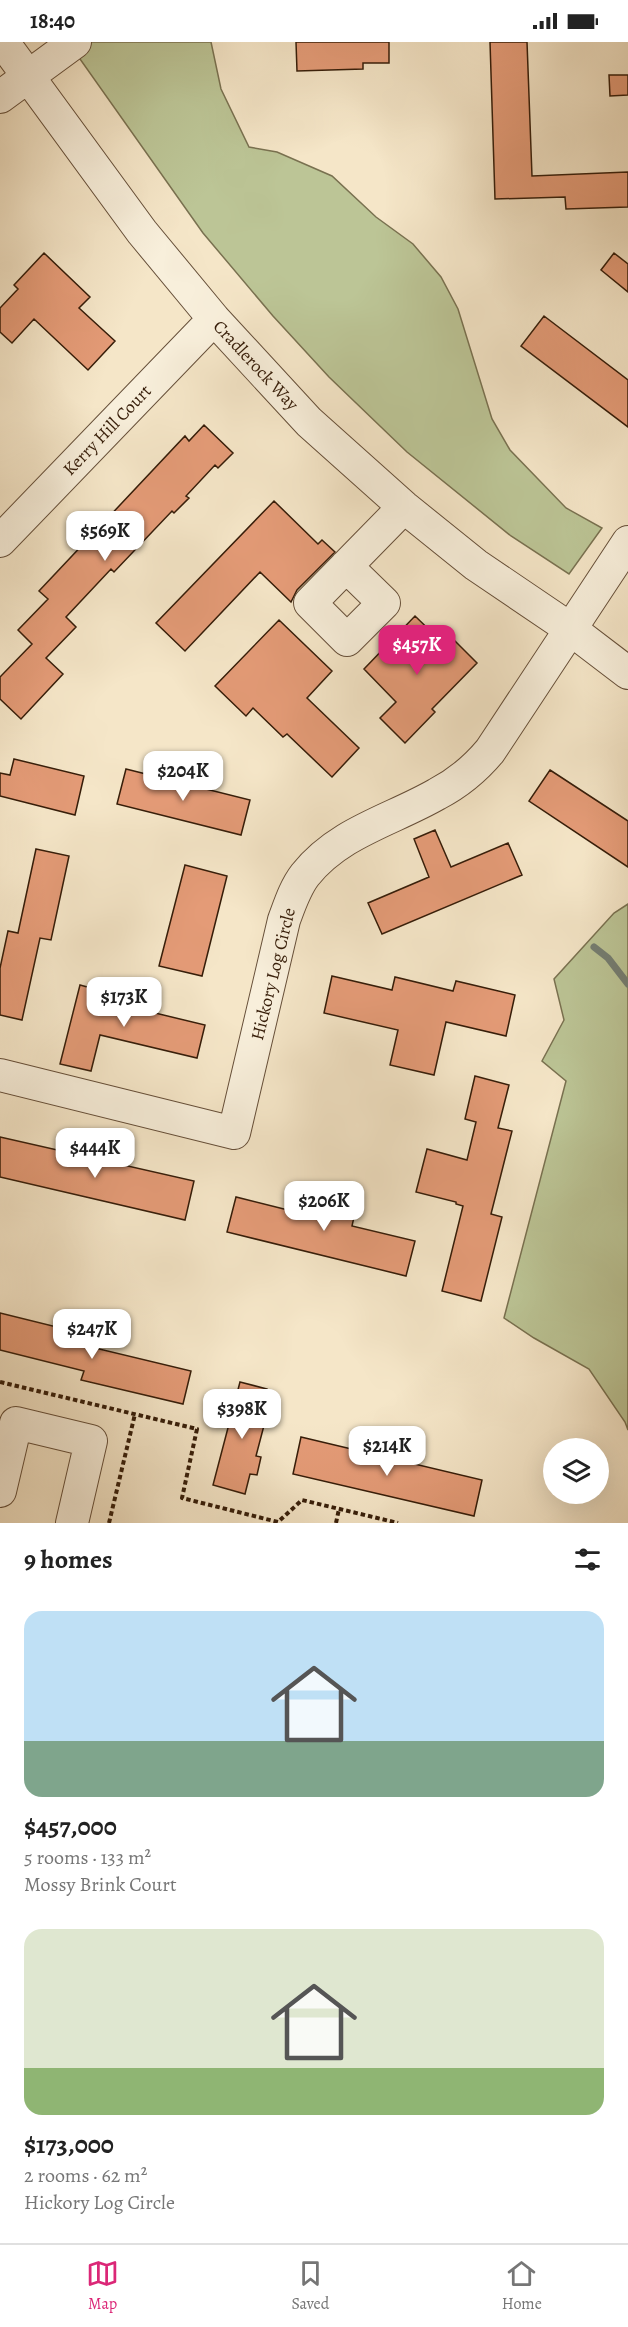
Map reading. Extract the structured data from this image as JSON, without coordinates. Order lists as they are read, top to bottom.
{
  "streets": {
    "street": ["Cradlerock Way", "Kerry Hill Court", "Hickory Log Circle"]
  },
  "crossings": [
    ["Cradlerock Way", "Kerry Hill Court"],
    ["Cradlerock Way", "Hickory Log Circle"]
  ],
  "page": {
    "status": "18:40",
    "price": [
      "$569K",
      "$457K",
      "$204K",
      "$173K",
      "$444K",
      "$206K",
      "$247K",
      "$398K",
      "$214K"
    ],
    "heading": "9 homes",
    "list": [
      {
        "name": "$457,000",
        "note": "5 rooms · 133 m² · Mossy Brink Court"
      },
      {
        "name": "$173,000",
        "note": "2 rooms · 62 m² · Hickory Log Circle"
      }
    ],
    "tabs": ["Map", "Saved", "Home"]
  }
}
